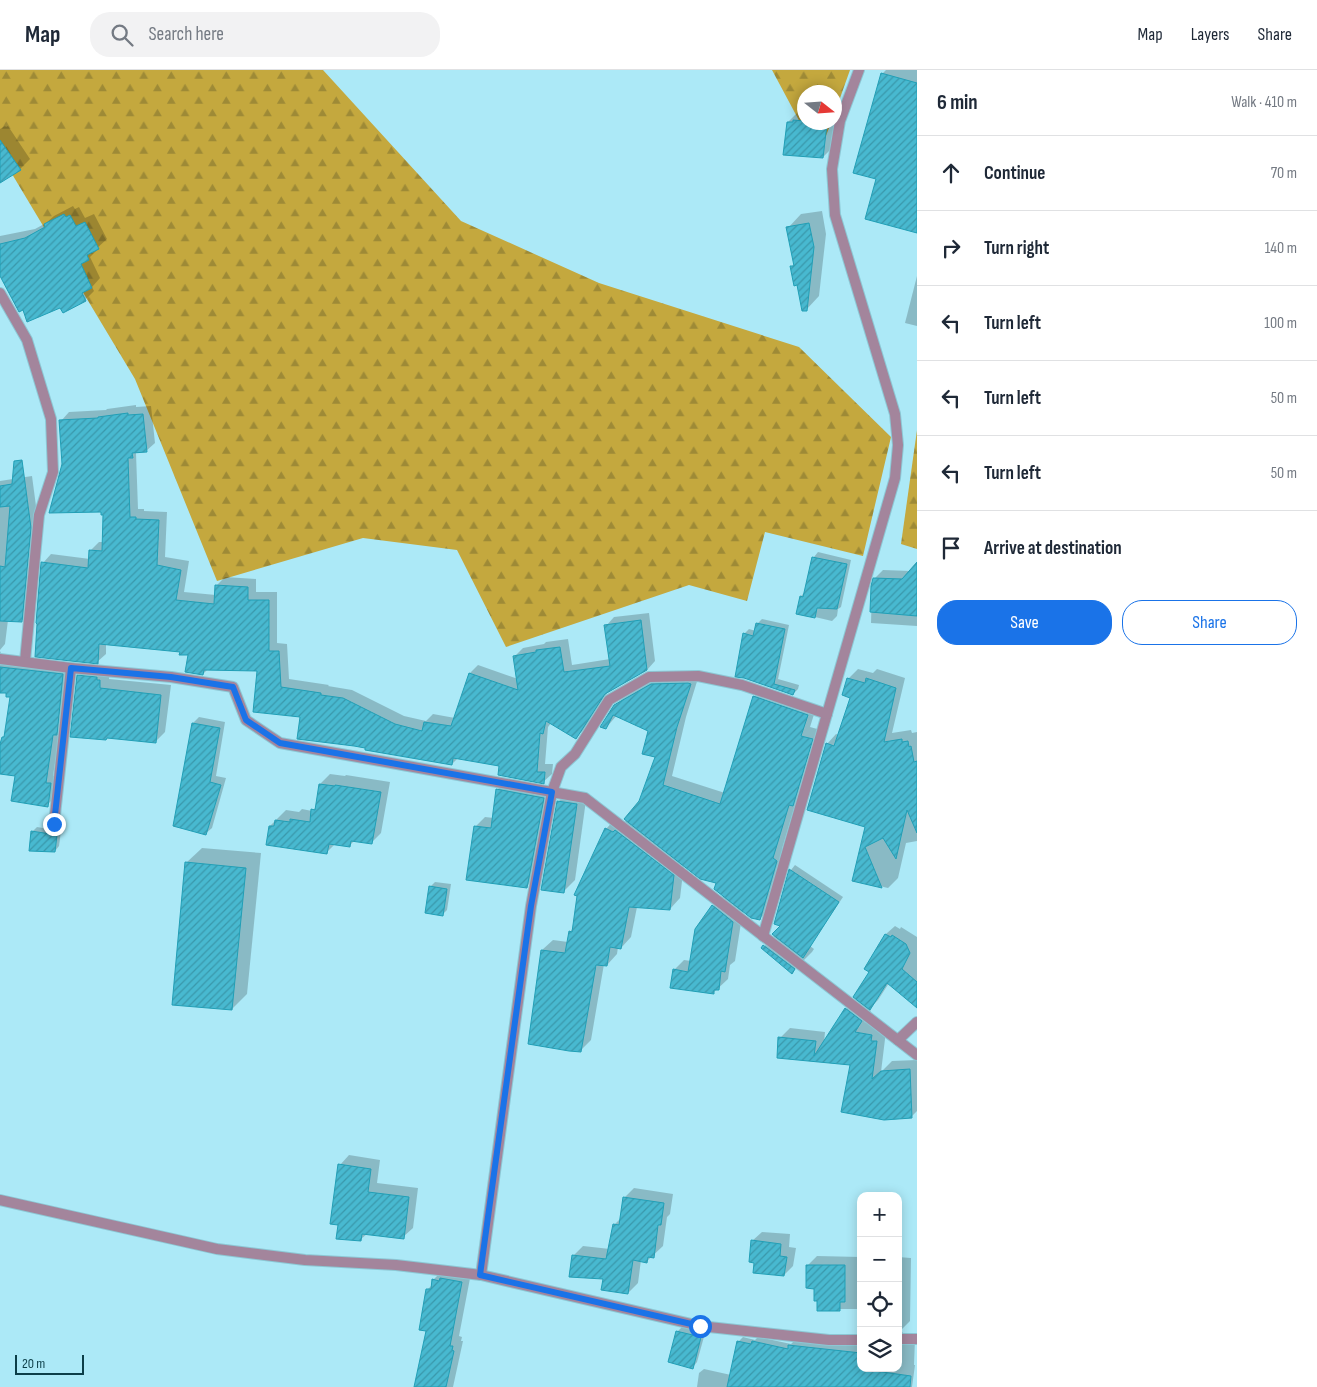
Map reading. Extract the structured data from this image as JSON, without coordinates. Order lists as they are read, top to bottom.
{
  "scale_bar": "20 m",
  "north": "right",
  "page": {
    "header": "Map",
    "search": "Search here",
    "nav": ["Map", "Layers", "Share"],
    "heading": ["6 min", "Walk · 410 m"],
    "list": [
      ["Continue", "70 m"],
      ["Turn right", "140 m"],
      ["Turn left", "100 m"],
      ["Turn left", "50 m"],
      ["Turn left", "50 m"],
      "Arrive at destination"
    ],
    "buttons": ["Save", "Share"],
    "map_buttons": ["+", "−"],
    "scale": "20 m"
  }
}
